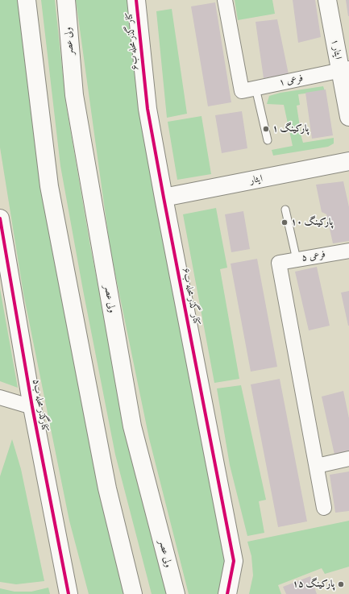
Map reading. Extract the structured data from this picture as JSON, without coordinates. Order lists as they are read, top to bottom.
{
  "streets": {
    "street": [
      "ولی عصر",
      "کنار گذر محله ب۶",
      "ایثار ۱",
      "فرعی ۱",
      "ایثار",
      "فرعی ۵",
      "کنارگذر محله ب۵"
    ]
  },
  "crossings": [
    ["کنار گذر محله ب۶", "ایثار"],
    ["ایثار ۱", "فرعی ۱"]
  ],
  "places": ["پارکینگ ۱", "پارکینگ ۱۰", "پارکینگ ۱۵"]
}
